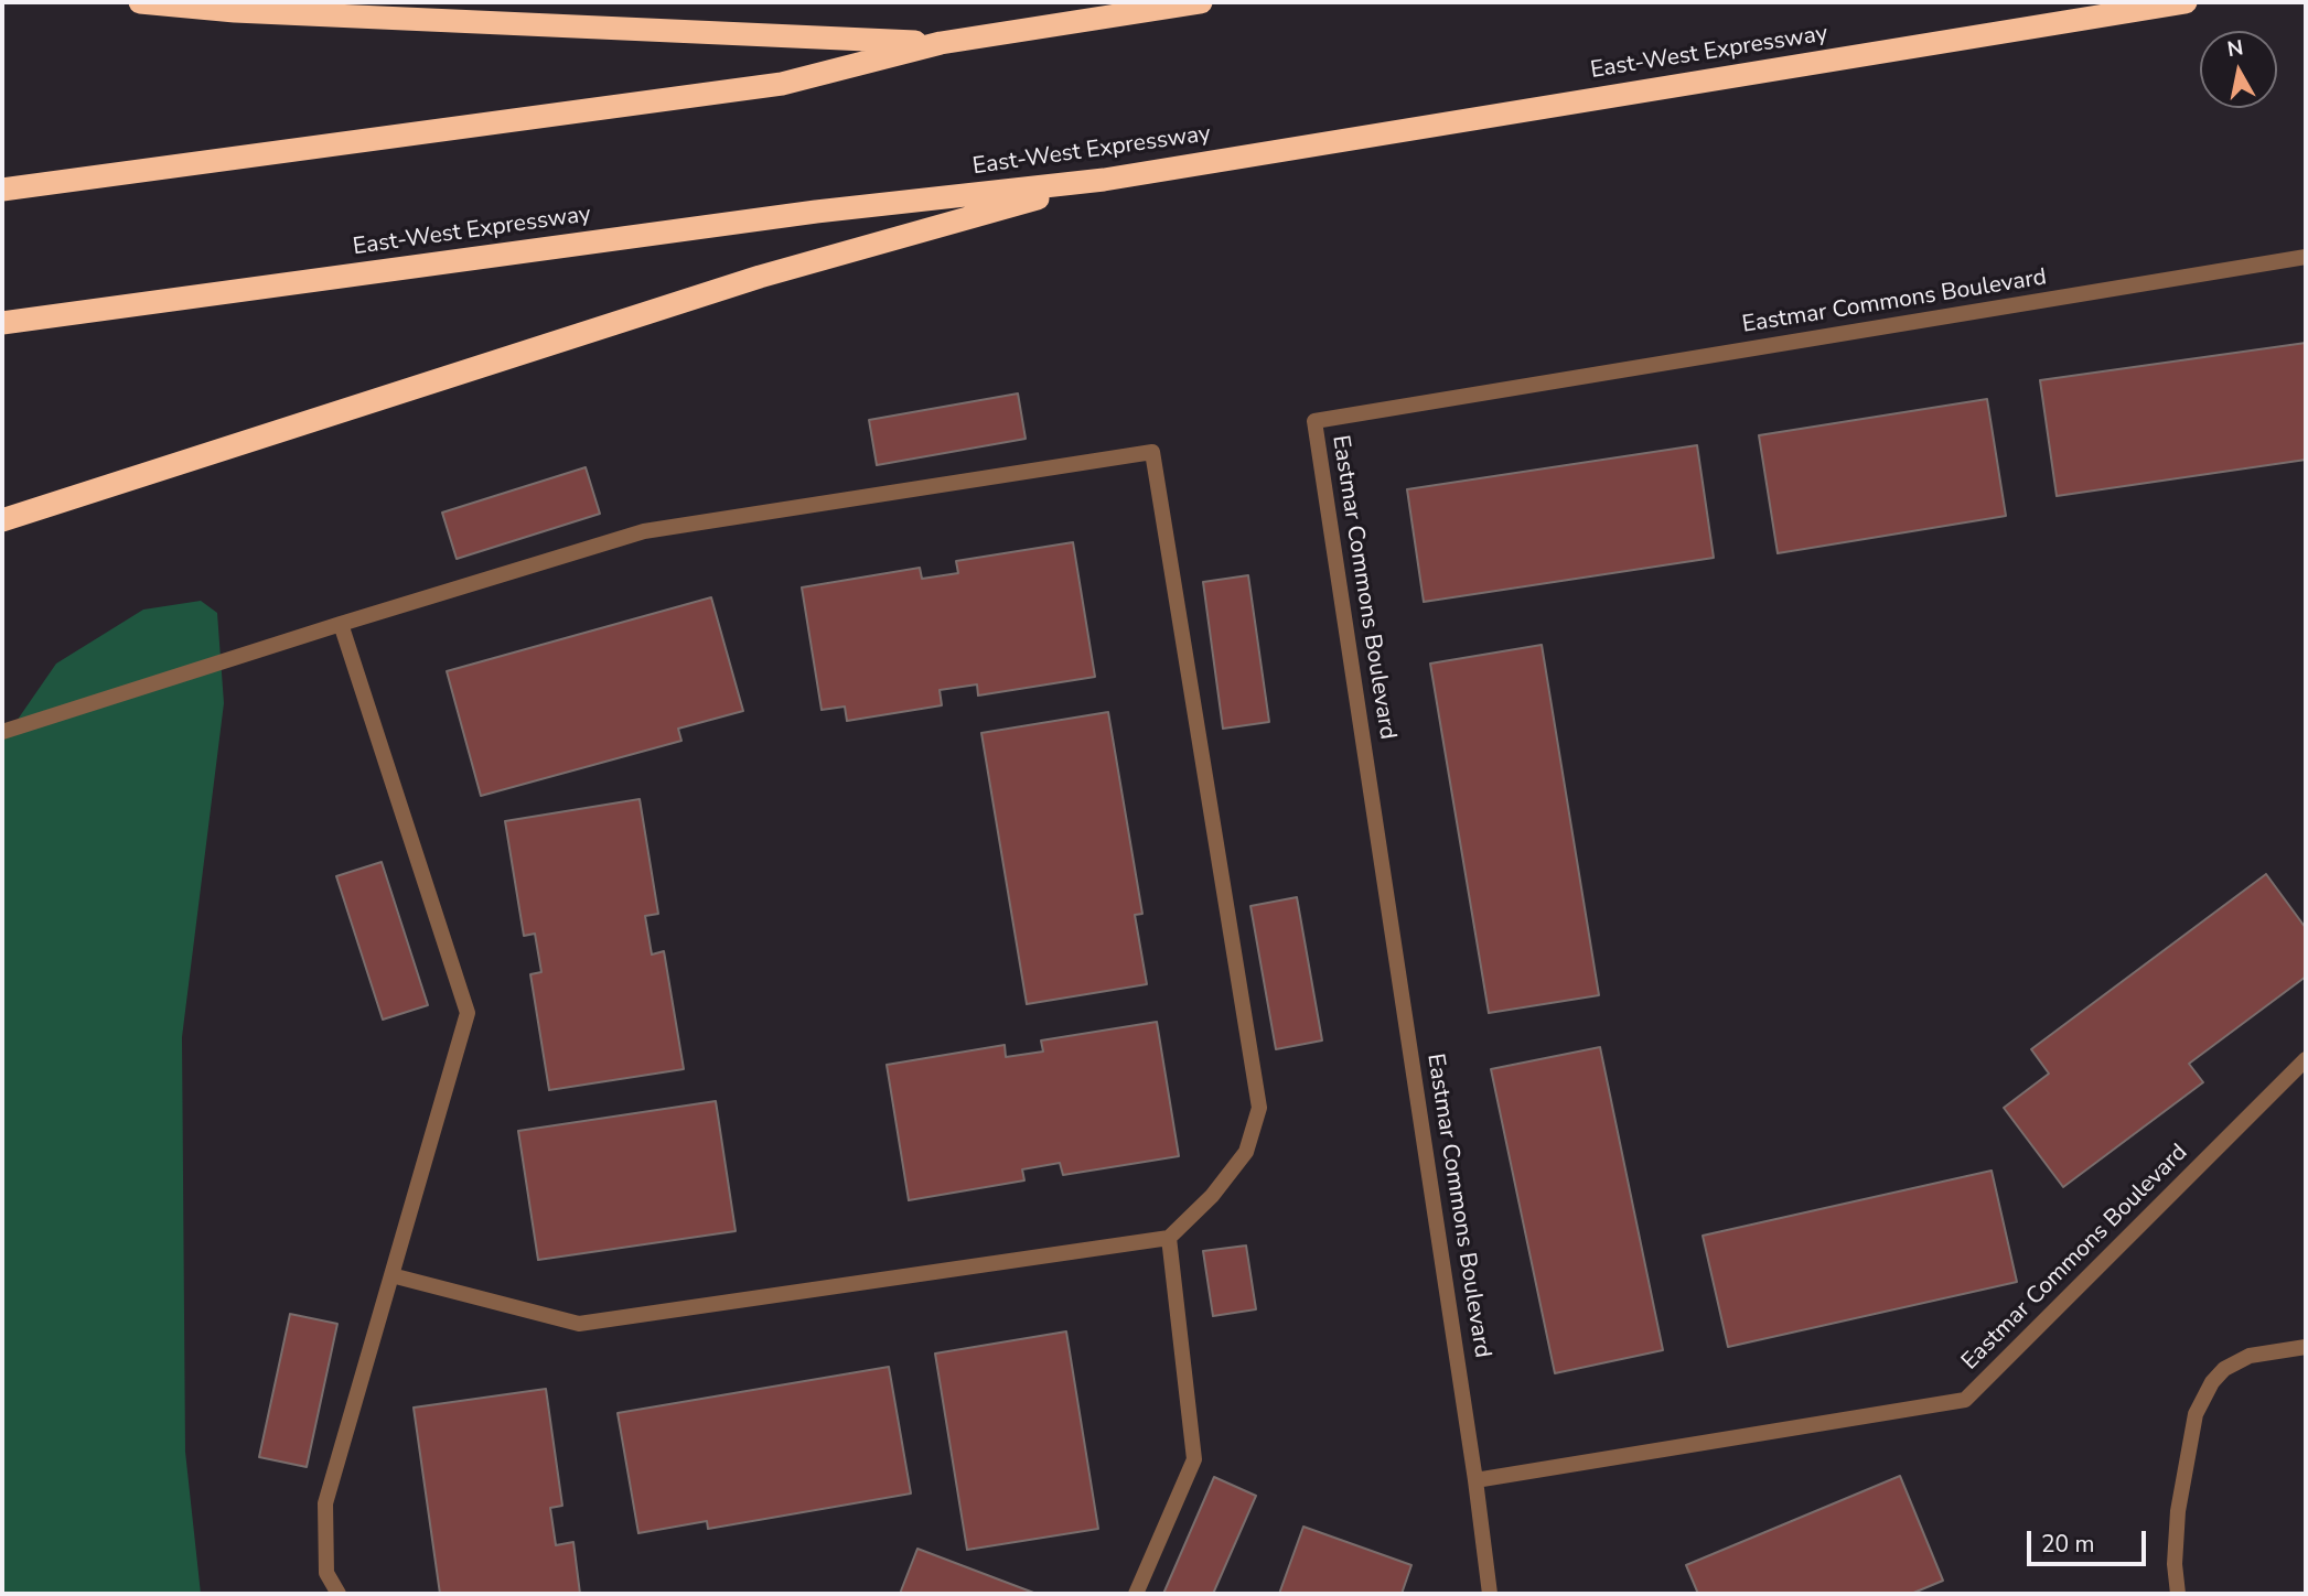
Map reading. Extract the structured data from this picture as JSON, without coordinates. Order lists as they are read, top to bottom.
{
  "streets": {
    "highway": ["East-West Expressway"],
    "lane": ["Eastmar Commons Boulevard"]
  },
  "scale_bar": "20 m",
  "north": "top"
}
